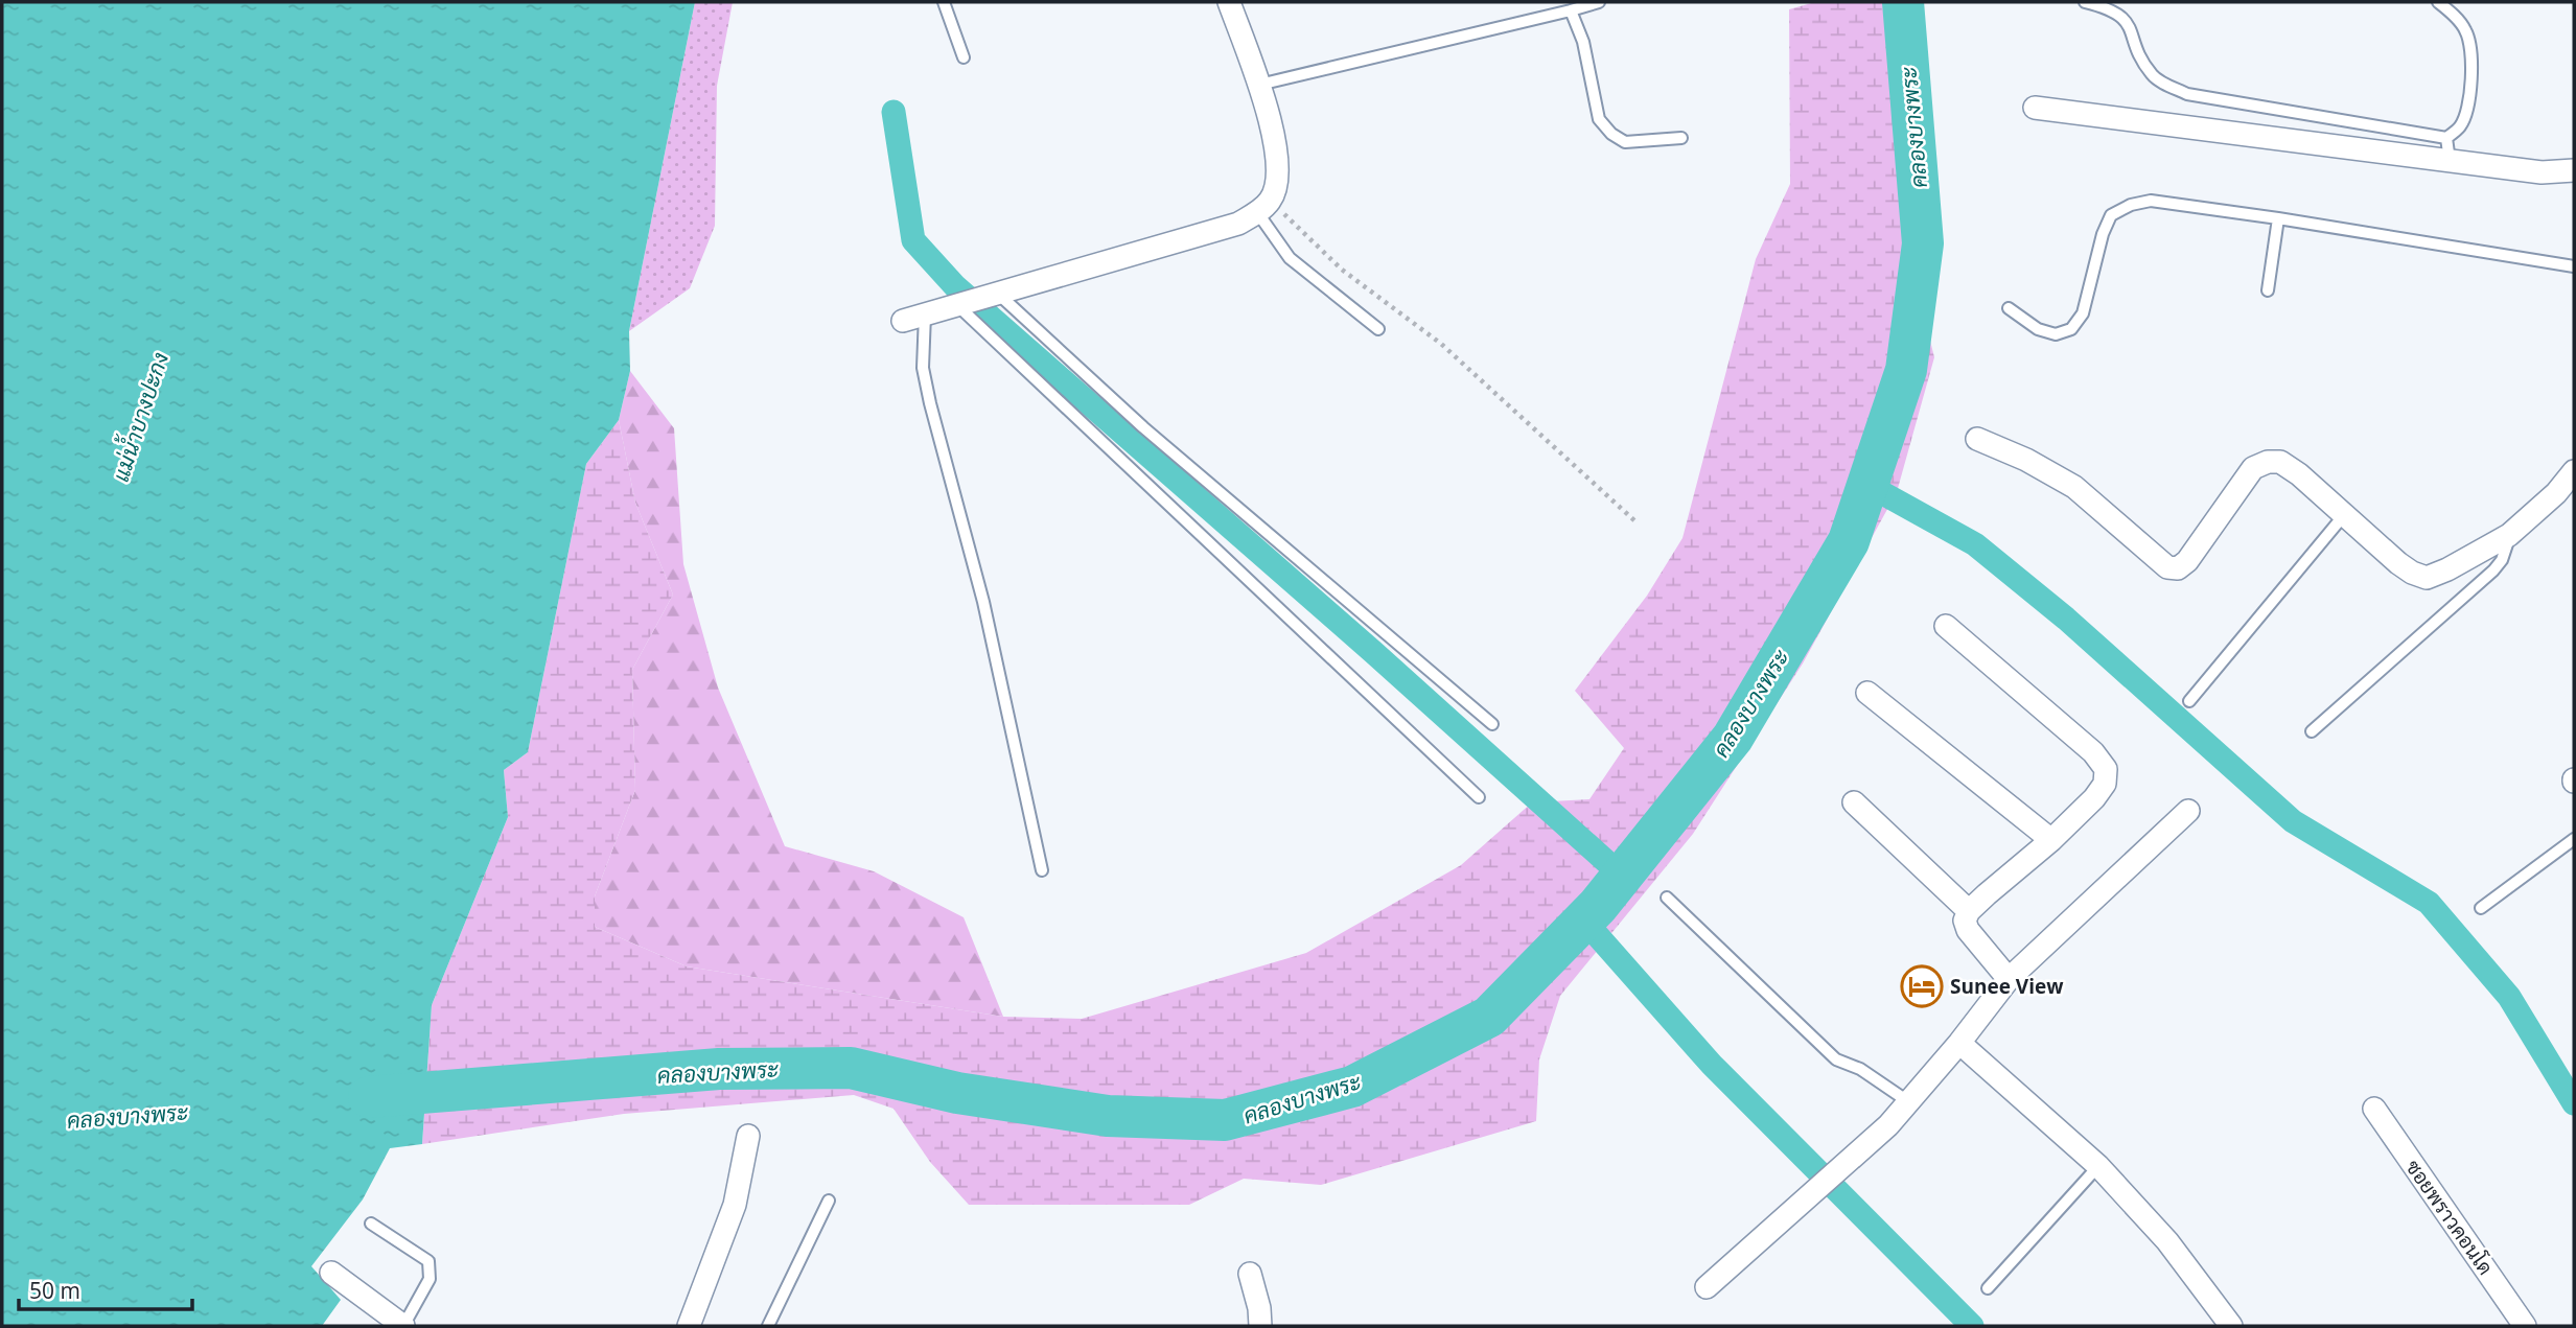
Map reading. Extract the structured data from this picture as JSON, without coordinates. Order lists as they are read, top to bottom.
{
  "streets": {
    "street": ["ซอยพราวคอนโด"]
  },
  "water": ["คลองบางพระ", "แม่น้ำบางปะกง"],
  "places": {
    "hotel": ["Sunee View"]
  },
  "scale_bar": "50 m"
}
